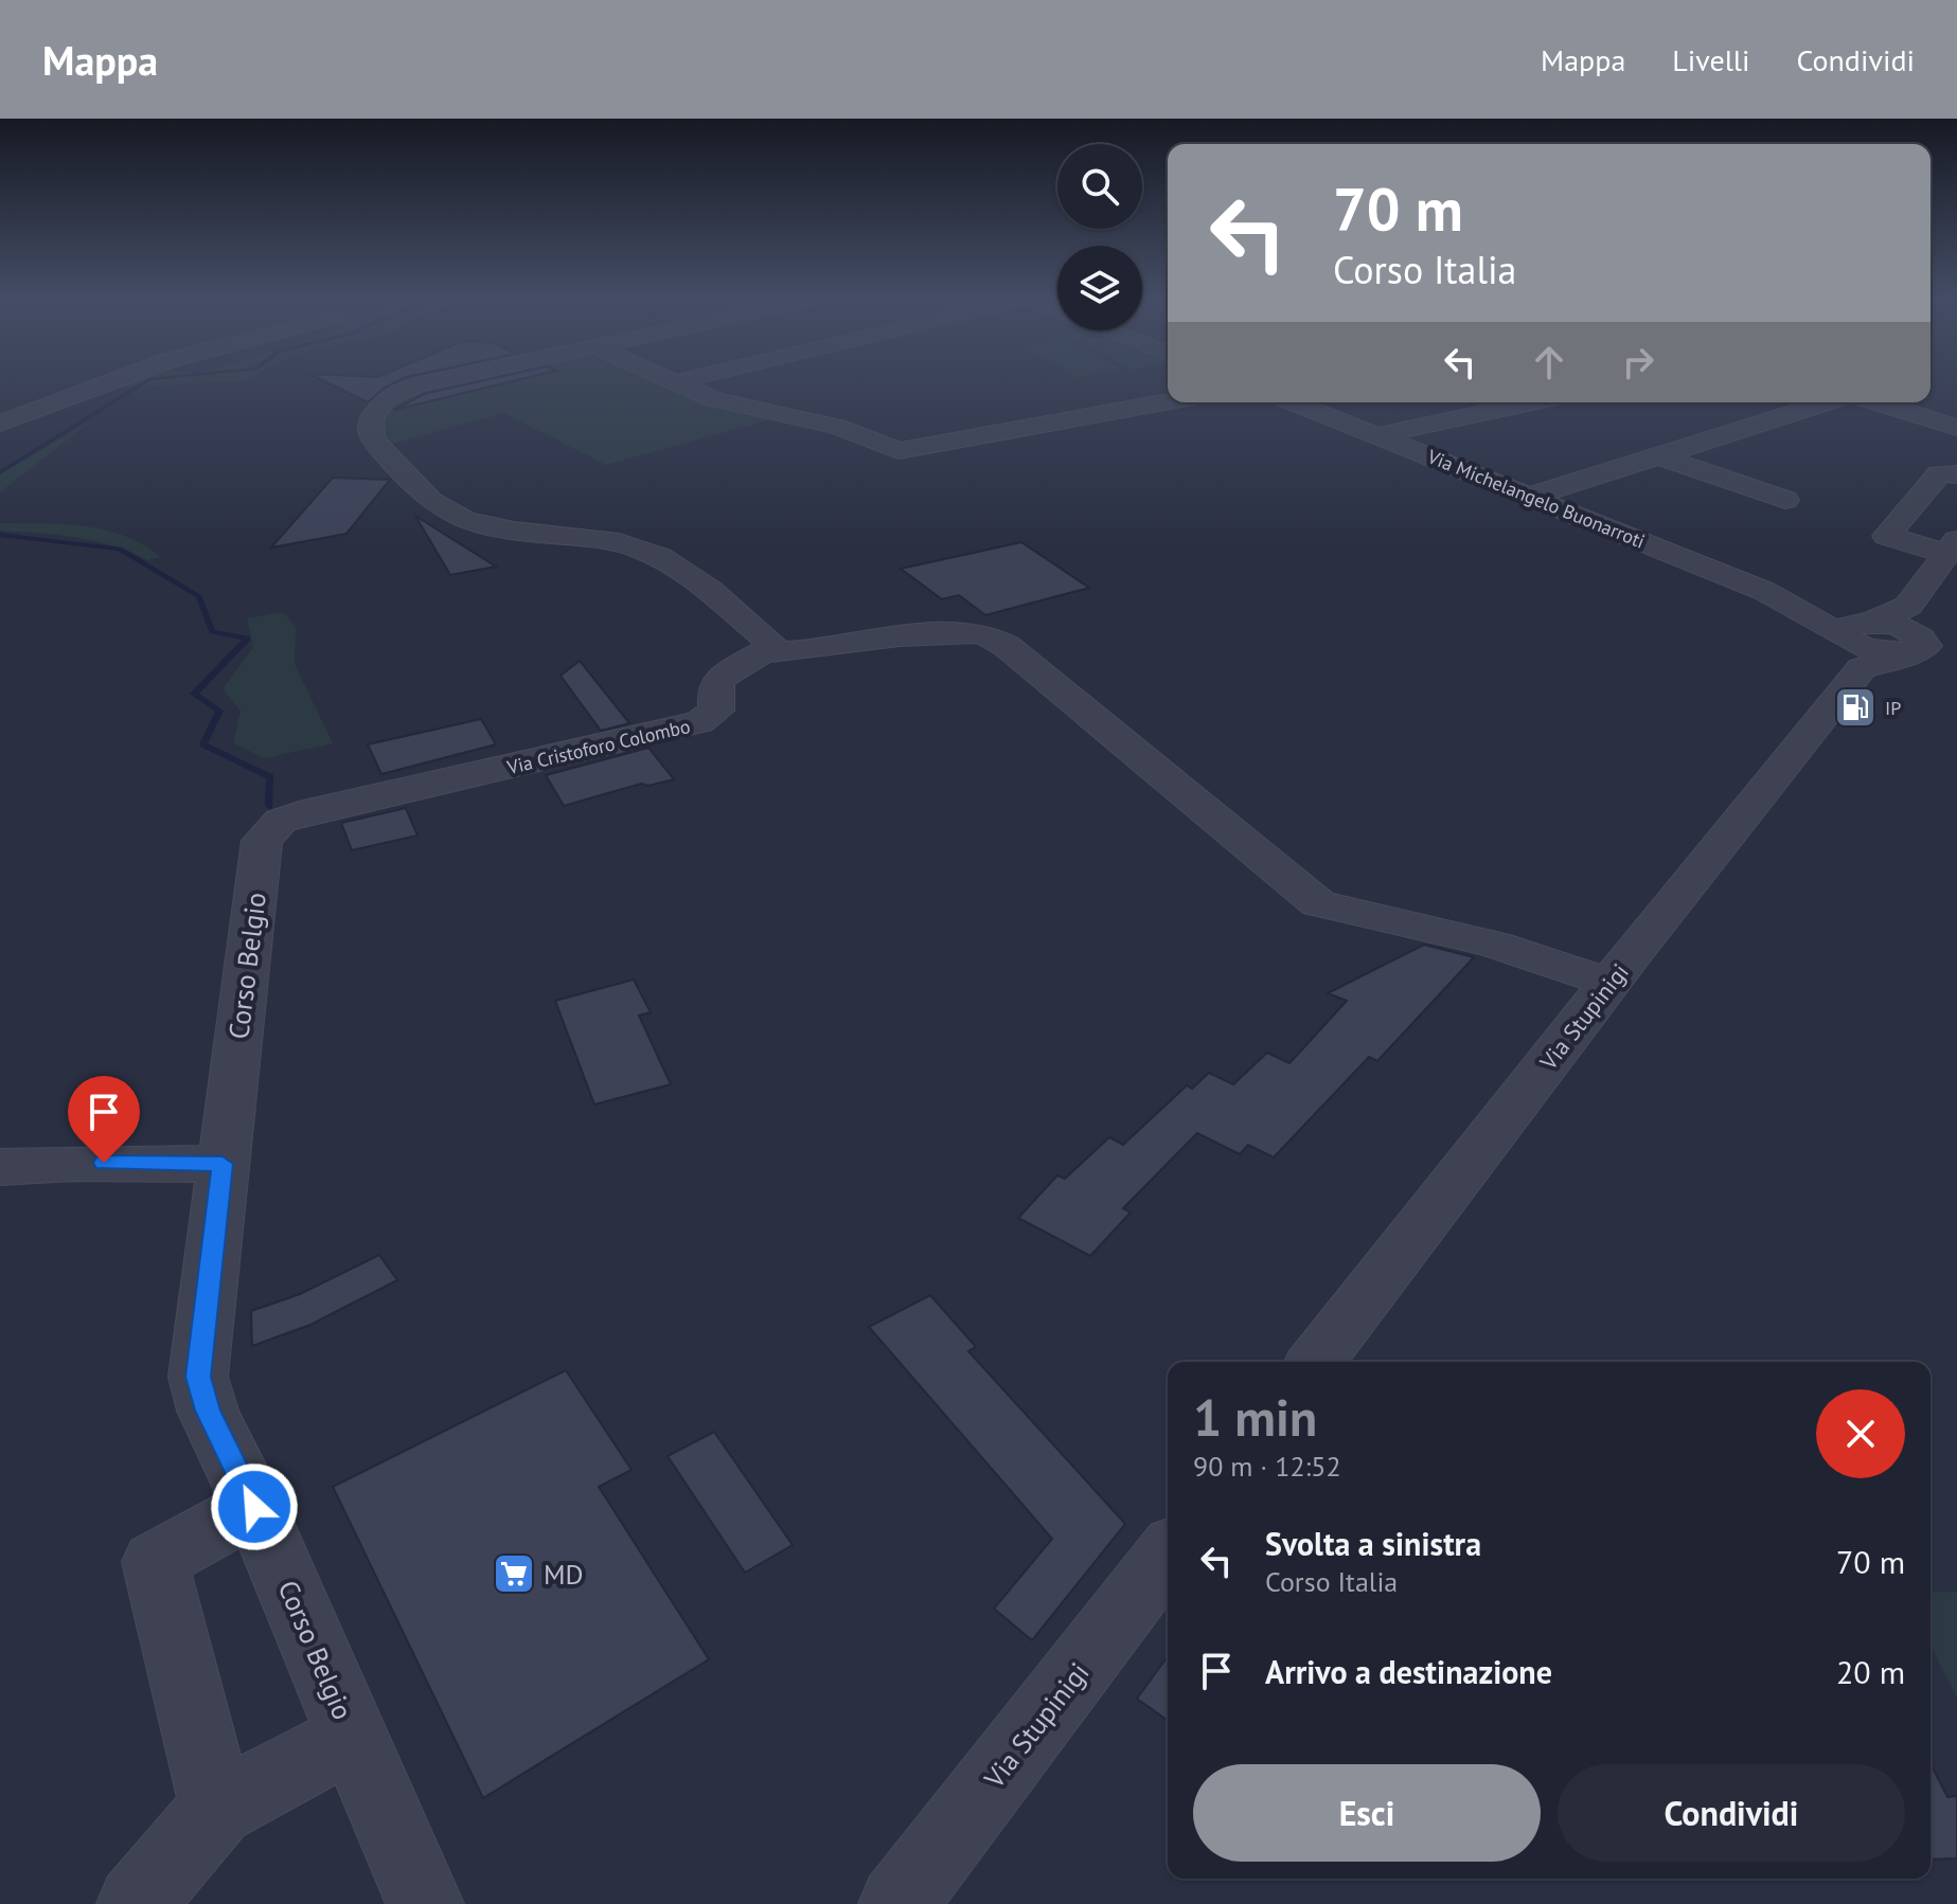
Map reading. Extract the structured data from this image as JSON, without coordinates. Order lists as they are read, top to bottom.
{
  "streets": {
    "street": [
      "Via Michelangelo Buonarroti",
      "Via Cristoforo Colombo",
      "Corso Belgio",
      "Via Stupinigi"
    ]
  },
  "crossings": [
    ["Via Michelangelo Buonarroti", "Via Stupinigi"],
    ["Via Cristoforo Colombo", "Corso Belgio"]
  ],
  "places": {
    "fuel station": ["IP"],
    "supermarket": ["MD"]
  },
  "page": {
    "header": "Mappa",
    "nav": ["Mappa", "Livelli", "Condividi"],
    "turn": ["70 m", "Corso Italia"],
    "heading": ["1 min", "90 m · 12:52"],
    "list": [
      {
        "name": "Svolta a sinistra",
        "note": "Corso Italia",
        "value": "70 m"
      },
      {
        "name": "Arrivo a destinazione",
        "value": "20 m"
      }
    ],
    "buttons": ["Esci", "Condividi"]
  }
}
